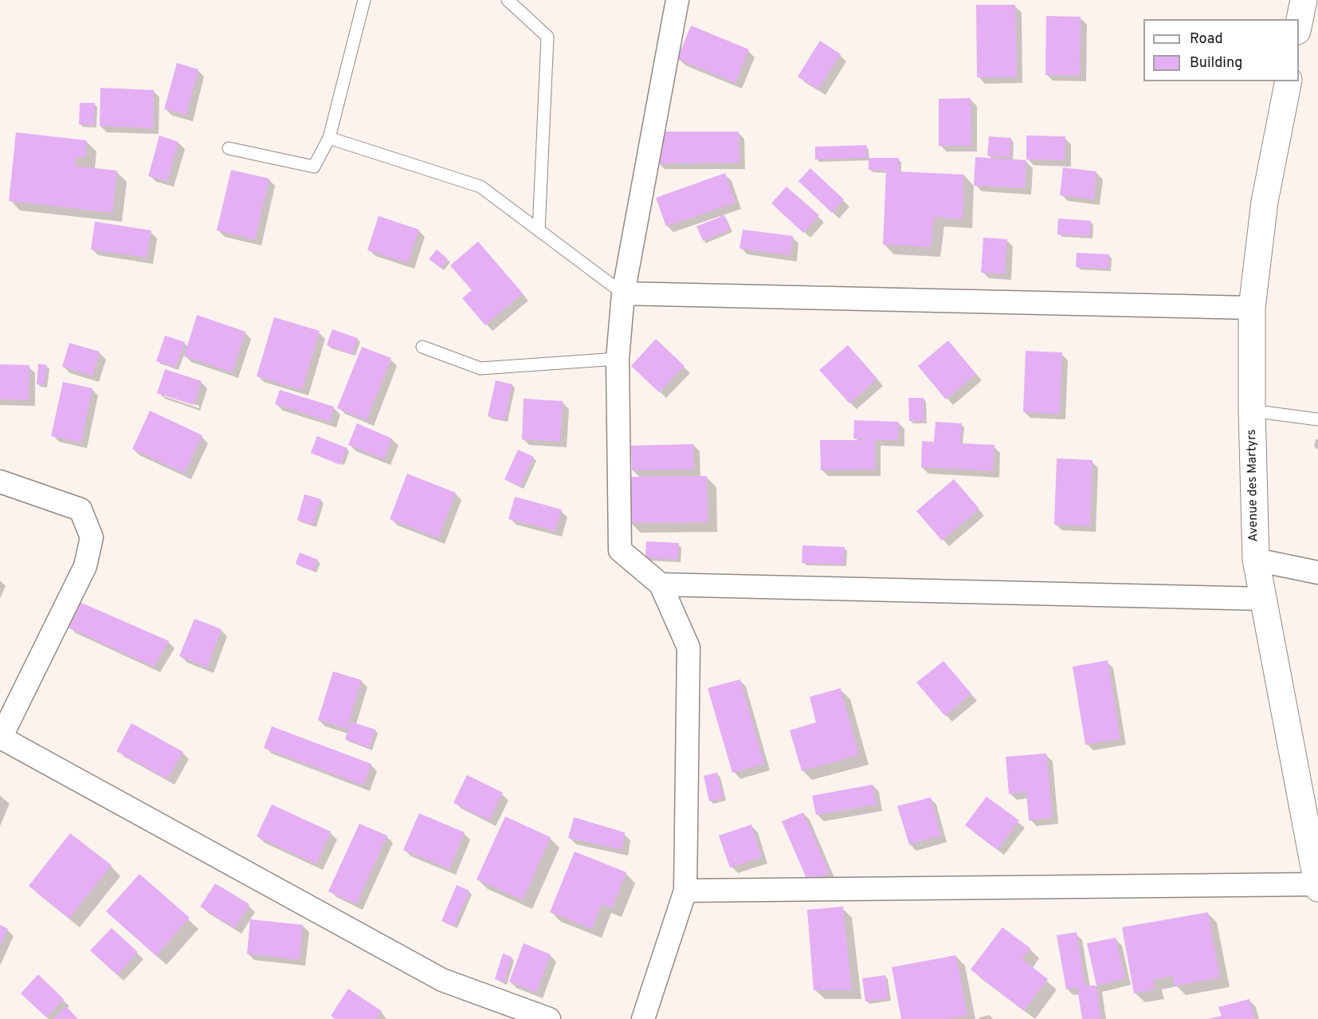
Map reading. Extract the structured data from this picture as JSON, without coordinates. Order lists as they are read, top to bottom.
{
  "streets": {
    "main road": ["Avenue des Martyrs"]
  },
  "legend": ["Road", "Building"]
}
